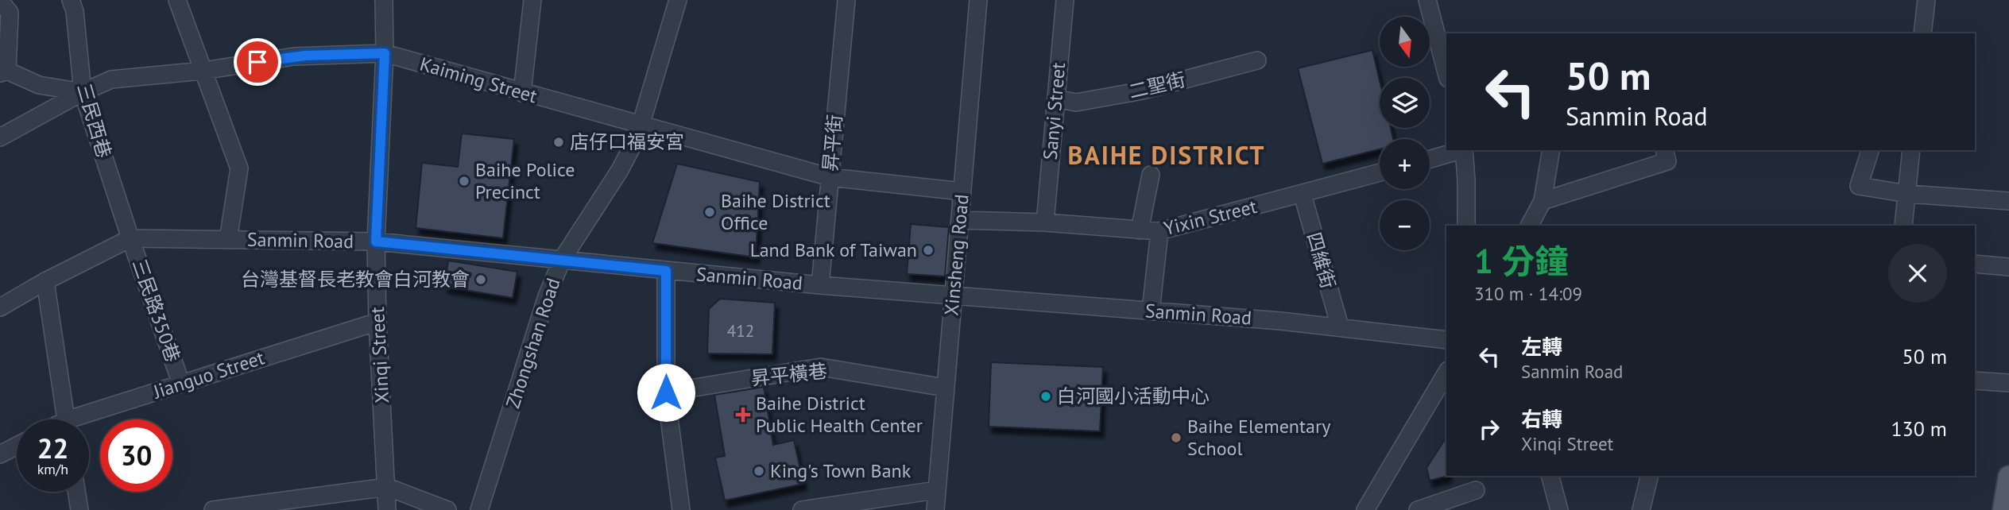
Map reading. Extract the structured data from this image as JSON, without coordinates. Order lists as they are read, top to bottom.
{
  "streets": {
    "street": [
      "Kaiming Street",
      "二聖街",
      "Sanyi Street",
      "三民西巷",
      "昇平街",
      "Yixin Street",
      "Sanmin Road",
      "Xinsheng Road",
      "四維街",
      "三民路350巷",
      "Zhongshan Road",
      "Xinqi Street",
      "Jianguo Street",
      "昇平橫巷"
    ]
  },
  "crossings": [
    ["Kaiming Street", "三民西巷"],
    ["Kaiming Street", "昇平街"],
    ["Kaiming Street", "Xinsheng Road"],
    ["Kaiming Street", "Zhongshan Road"],
    ["Kaiming Street", "Xinqi Street"],
    ["二聖街", "Sanyi Street"],
    ["Sanyi Street", "Yixin Street"],
    ["三民西巷", "Sanmin Road"],
    ["三民西巷", "三民路350巷"],
    ["昇平街", "Sanmin Road"],
    ["Yixin Street", "Xinsheng Road"],
    ["Yixin Street", "四維街"],
    ["Sanmin Road", "Xinsheng Road"],
    ["Sanmin Road", "四維街"],
    ["Sanmin Road", "三民路350巷"],
    ["Sanmin Road", "Zhongshan Road"],
    ["Sanmin Road", "Xinqi Street"],
    ["Xinsheng Road", "昇平橫巷"],
    ["三民路350巷", "Jianguo Street"],
    ["Xinqi Street", "Jianguo Street"]
  ],
  "districts": ["BAIHE DISTRICT"],
  "places": {
    "other": [
      "店仔口福安宮",
      "Baihe Police Precinct",
      "Baihe District Office",
      "Land Bank of Taiwan",
      "台灣基督長老教會白河教會",
      "白河國小活動中心",
      "Baihe Elementary School",
      "King's Town Bank"
    ],
    "health": ["Baihe District Public Health Center"]
  },
  "house_numbers": ["412"],
  "north": "bottom",
  "page": {
    "map_buttons": ["+", "−"],
    "turn": ["50 m", "Sanmin Road"],
    "heading": ["1 分鐘", "310 m · 14:09"],
    "list": [
      {
        "name": "左轉",
        "note": "Sanmin Road",
        "value": "50 m"
      },
      {
        "name": "右轉",
        "note": "Xinqi Street",
        "value": "130 m"
      }
    ],
    "speed": "22 km/h",
    "limit": "30"
  }
}
